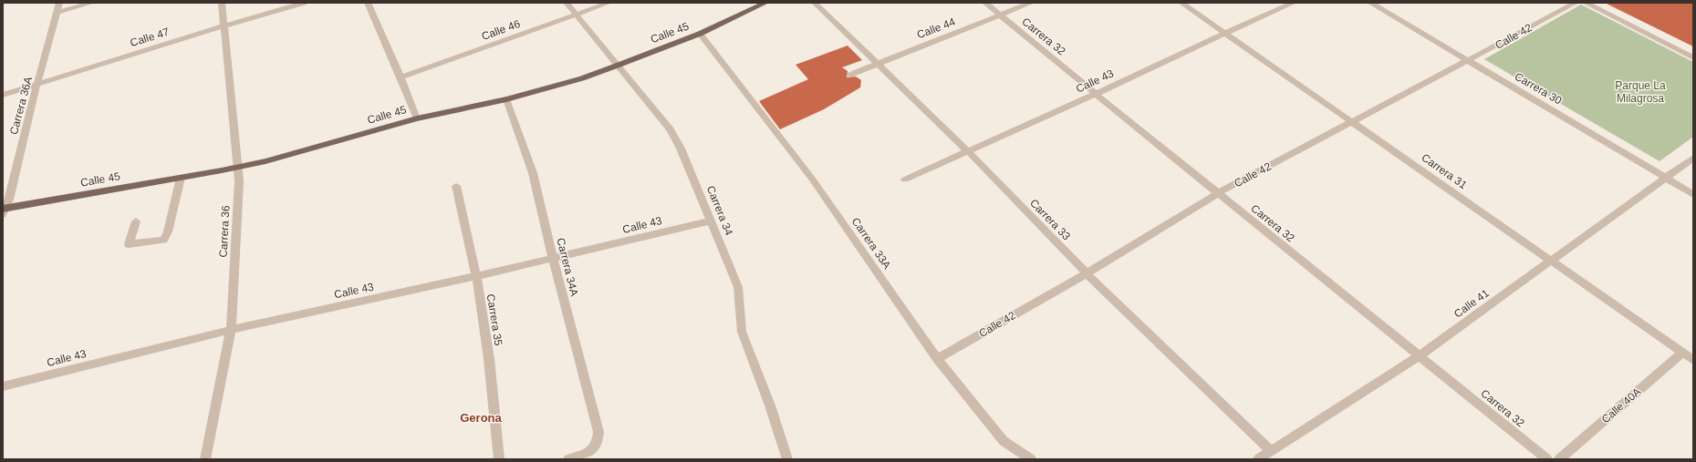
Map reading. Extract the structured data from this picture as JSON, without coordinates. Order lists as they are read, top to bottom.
{
  "streets": {
    "main road": ["Calle 45"],
    "street": [
      "Calle 44",
      "Calle 46",
      "Carrera 32",
      "Calle 42",
      "Calle 47",
      "Calle 43",
      "Carrera 30",
      "Carrera 36A",
      "Carrera 31",
      "Carrera 34",
      "Carrera 33",
      "Carrera 36",
      "Carrera 33A",
      "Carrera 34A",
      "Calle 41",
      "Carrera 35",
      "Calle 40A"
    ]
  },
  "crossings": [
    ["Calle 44", "Carrera 32"],
    ["Calle 44", "Carrera 33"],
    ["Calle 46", "Carrera 34"],
    ["Calle 45", "Carrera 36A"],
    ["Calle 45", "Carrera 34"],
    ["Calle 45", "Carrera 36"],
    ["Calle 45", "Carrera 33A"],
    ["Calle 45", "Carrera 34A"],
    ["Carrera 32", "Calle 42"],
    ["Carrera 32", "Calle 43"],
    ["Carrera 32", "Calle 41"],
    ["Calle 42", "Carrera 30"],
    ["Calle 42", "Carrera 31"],
    ["Calle 42", "Carrera 33"],
    ["Calle 42", "Carrera 33A"],
    ["Calle 47", "Carrera 36A"],
    ["Calle 47", "Carrera 36"],
    ["Calle 43", "Carrera 31"],
    ["Calle 43", "Carrera 34"],
    ["Calle 43", "Carrera 33"],
    ["Calle 43", "Carrera 36"],
    ["Calle 43", "Carrera 34A"],
    ["Calle 43", "Carrera 35"],
    ["Carrera 30", "Calle 41"],
    ["Carrera 31", "Calle 41"],
    ["Carrera 31", "Calle 40A"],
    ["Carrera 33", "Calle 41"]
  ],
  "districts": ["Gerona"],
  "parks": ["Parque La Milagrosa"]
}
